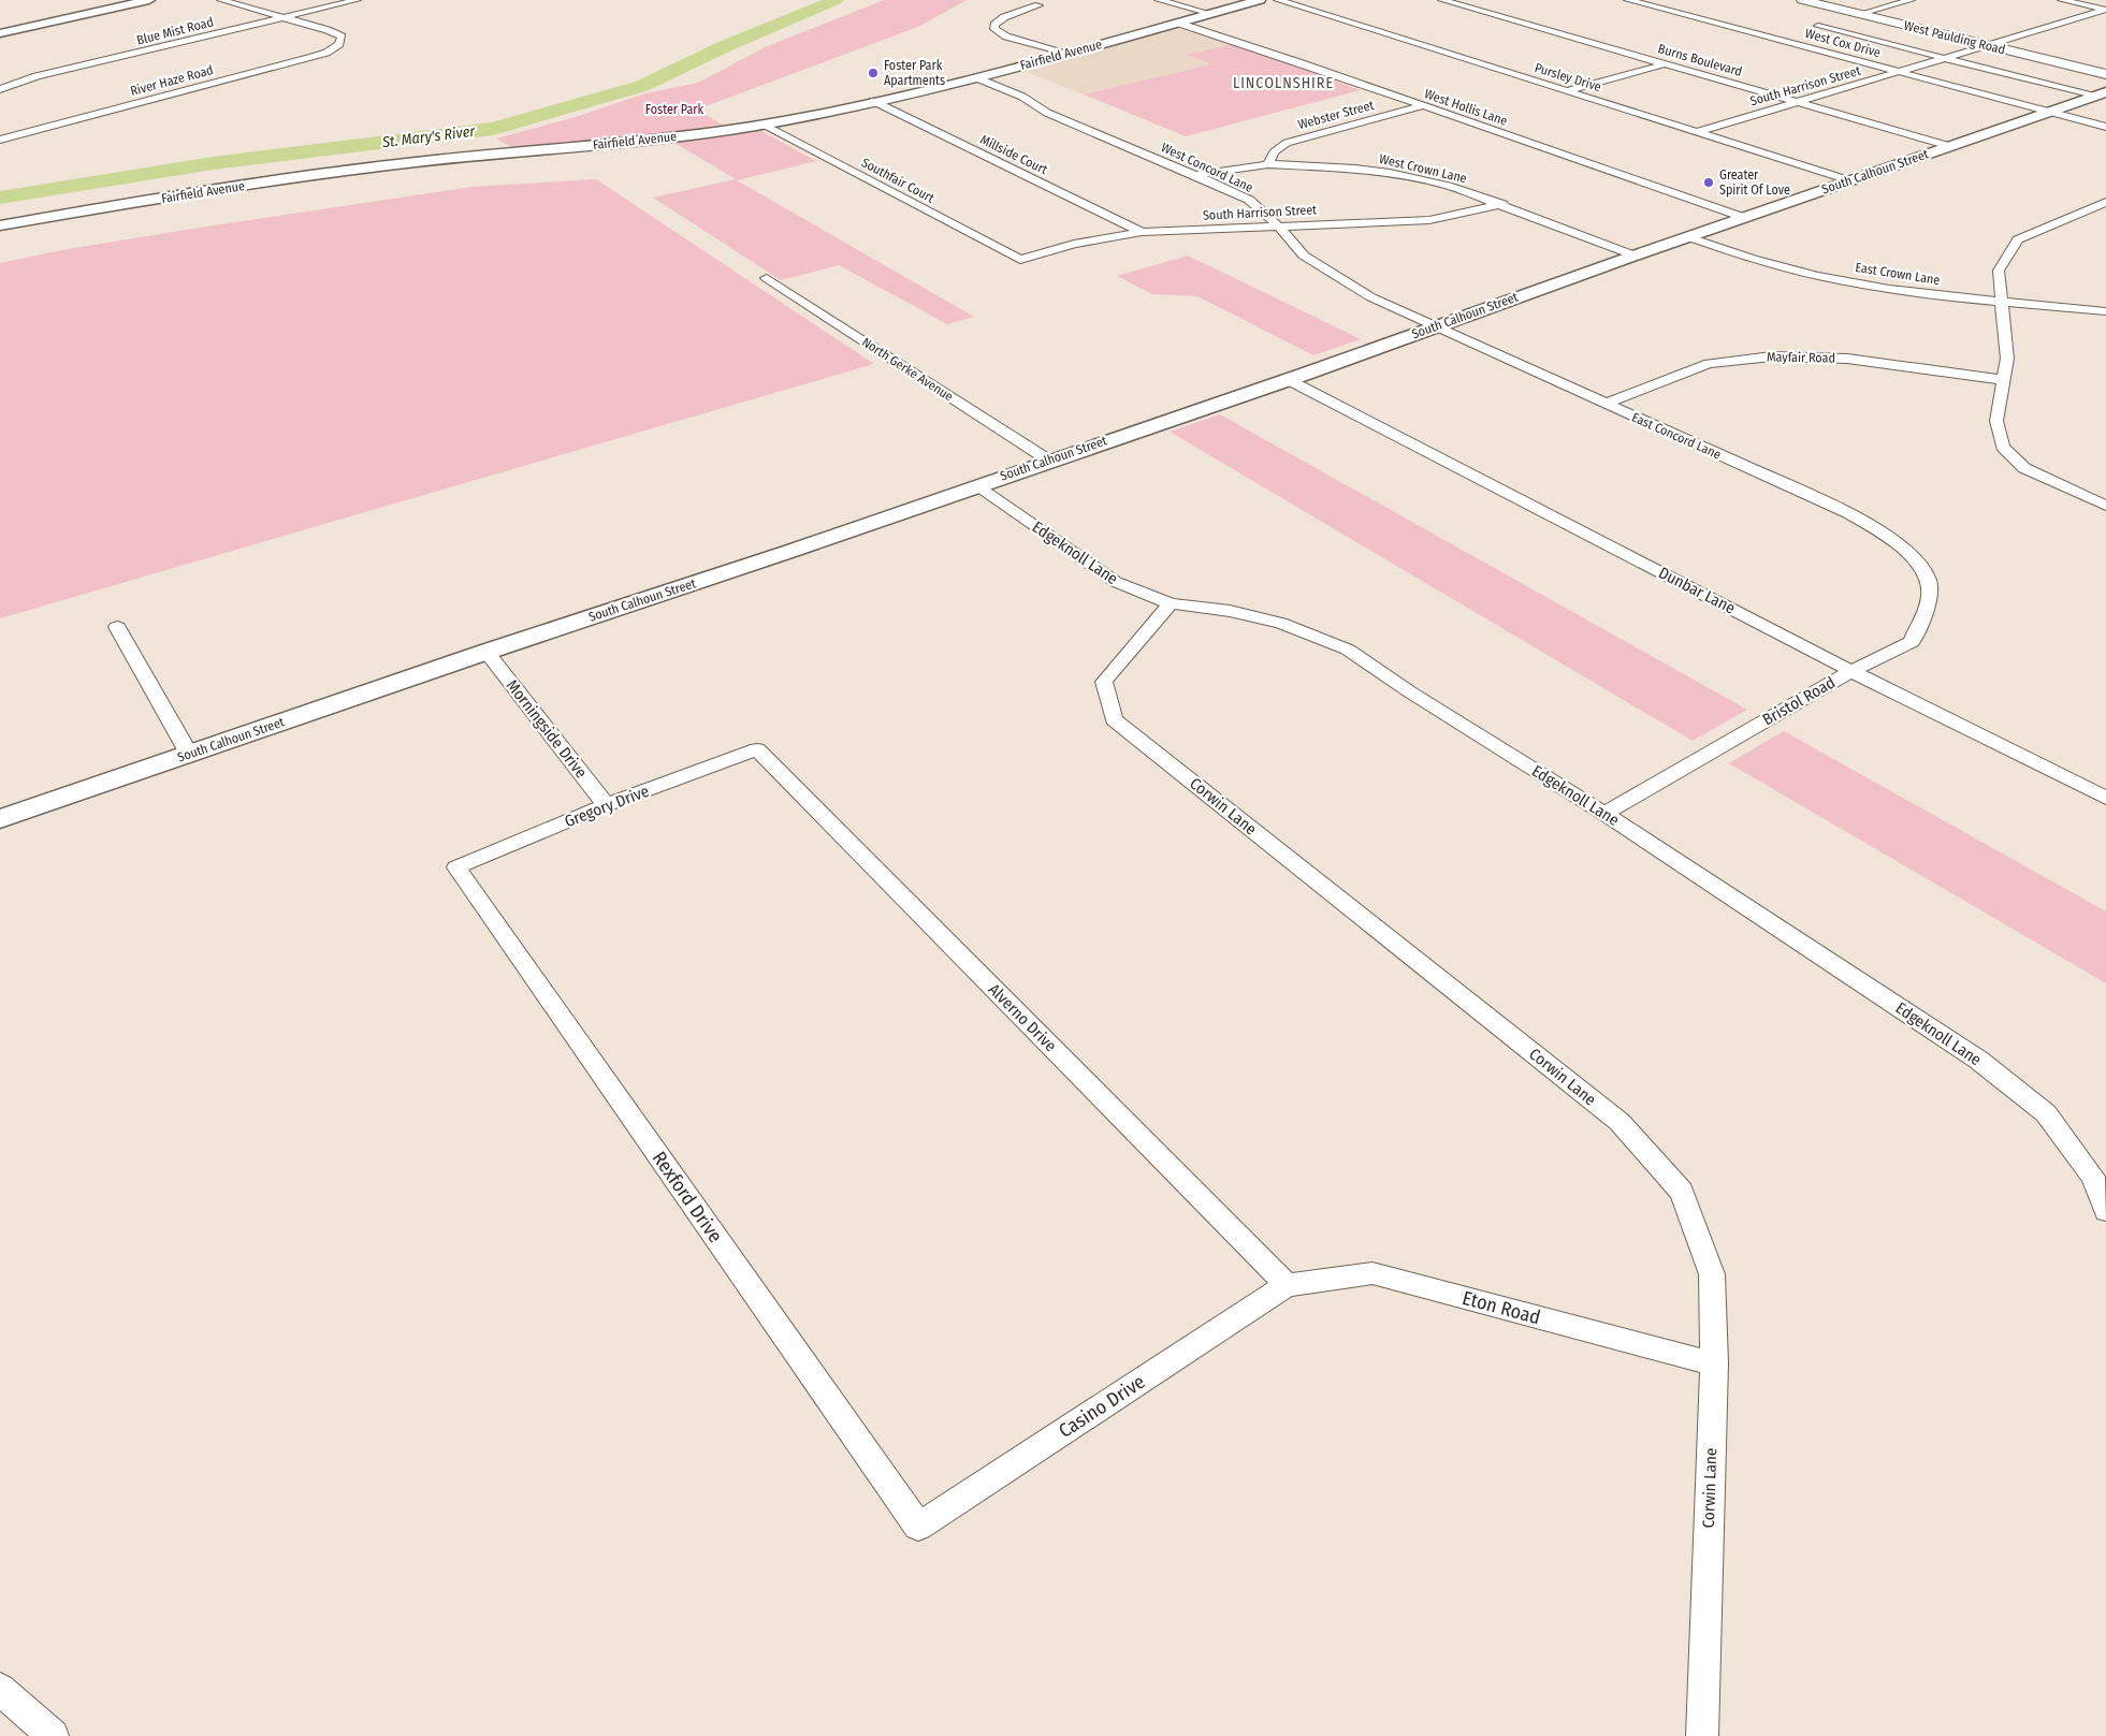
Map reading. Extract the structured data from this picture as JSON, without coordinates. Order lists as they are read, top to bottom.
{
  "streets": {
    "main road": ["West Paulding Road"],
    "street": [
      "Blue Mist Road",
      "West Cox Drive",
      "Fairfield Avenue",
      "Burns Boulevard",
      "Pursley Drive",
      "River Haze Road",
      "South Harrison Street",
      "West Hollis Lane",
      "Webster Street",
      "Millside Court",
      "West Concord Lane",
      "West Crown Lane",
      "South Calhoun Street",
      "Southfair Court",
      "East Crown Lane",
      "Mayfair Road",
      "North Gerke Avenue",
      "East Concord Lane",
      "Edgeknoll Lane",
      "Dunbar Lane",
      "Bristol Road",
      "Morningside Drive",
      "Gregory Drive",
      "Corwin Lane",
      "Alverno Drive",
      "Rexford Drive",
      "Eton Road",
      "Casino Drive"
    ]
  },
  "crossings": [
    ["Blue Mist Road", "River Haze Road"],
    ["West Paulding Road", "South Harrison Street"],
    ["West Cox Drive", "South Harrison Street"],
    ["West Cox Drive", "South Calhoun Street"],
    ["Fairfield Avenue", "West Hollis Lane"],
    ["Fairfield Avenue", "Millside Court"],
    ["Fairfield Avenue", "West Concord Lane"],
    ["Fairfield Avenue", "Southfair Court"],
    ["Burns Boulevard", "South Harrison Street"],
    ["Burns Boulevard", "South Calhoun Street"],
    ["Pursley Drive", "South Harrison Street"],
    ["Pursley Drive", "South Calhoun Street"],
    ["South Harrison Street", "Millside Court"],
    ["South Harrison Street", "West Concord Lane"],
    ["South Harrison Street", "West Crown Lane"],
    ["South Harrison Street", "Southfair Court"],
    ["West Hollis Lane", "Webster Street"],
    ["West Hollis Lane", "South Calhoun Street"],
    ["Webster Street", "West Crown Lane"],
    ["West Concord Lane", "West Crown Lane"],
    ["West Concord Lane", "South Calhoun Street"],
    ["West Concord Lane", "East Concord Lane"],
    ["West Crown Lane", "South Calhoun Street"],
    ["South Calhoun Street", "East Crown Lane"],
    ["South Calhoun Street", "North Gerke Avenue"],
    ["South Calhoun Street", "East Concord Lane"],
    ["South Calhoun Street", "Edgeknoll Lane"],
    ["South Calhoun Street", "Dunbar Lane"],
    ["South Calhoun Street", "Morningside Drive"],
    ["Mayfair Road", "East Concord Lane"],
    ["East Concord Lane", "Bristol Road"],
    ["Edgeknoll Lane", "Bristol Road"],
    ["Edgeknoll Lane", "Corwin Lane"],
    ["Dunbar Lane", "Bristol Road"],
    ["Morningside Drive", "Gregory Drive"],
    ["Gregory Drive", "Alverno Drive"],
    ["Gregory Drive", "Rexford Drive"],
    ["Corwin Lane", "Eton Road"],
    ["Alverno Drive", "Eton Road"],
    ["Alverno Drive", "Casino Drive"],
    ["Rexford Drive", "Casino Drive"],
    ["Eton Road", "Casino Drive"]
  ],
  "districts": ["LINCOLNSHIRE"],
  "water": ["St. Mary's River"],
  "parks": ["Foster Park"],
  "places": ["Foster Park Apartments", "Greater Spirit Of Love"]
}
